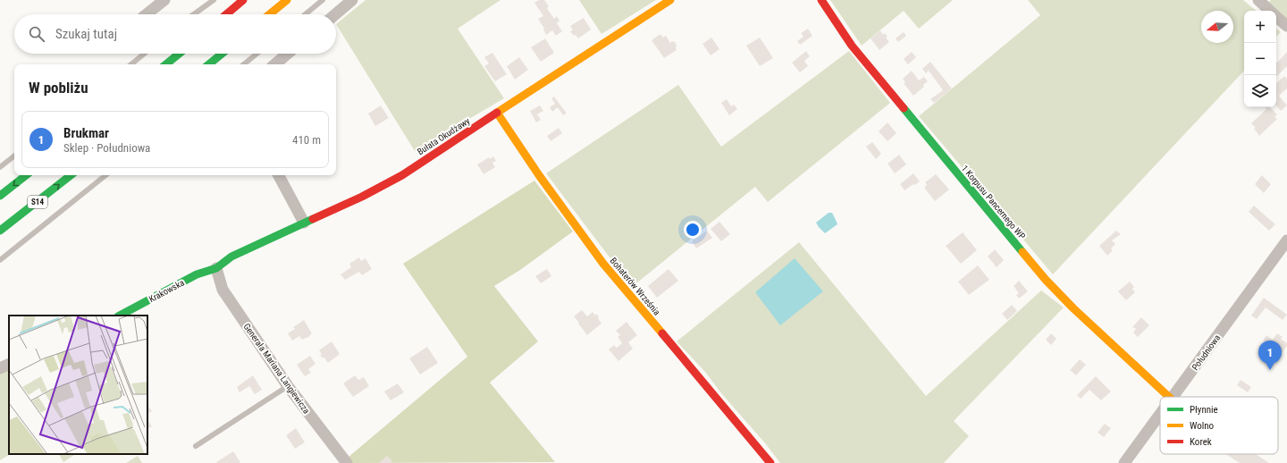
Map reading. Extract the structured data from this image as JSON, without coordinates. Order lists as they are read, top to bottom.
{
  "streets": {
    "main road": [
      "Bułata Okudżawy",
      "S14",
      "1 Korpusu Pancernego WP",
      "Bohaterów Września",
      "Krakowska"
    ],
    "street": ["Południowa", "Generała Mariana Langiewicza"]
  },
  "crossings": [
    ["Bułata Okudżawy", "Bohaterów Września"],
    ["Bułata Okudżawy", "Krakowska"],
    ["Bułata Okudżawy", "Generała Mariana Langiewicza"],
    ["Krakowska", "Generała Mariana Langiewicza"]
  ],
  "legend": ["Płynnie", "Wolno", "Korek"],
  "north": "left",
  "page": {
    "map_buttons": ["+", "−"],
    "search": "Szukaj tutaj",
    "heading": "W pobliżu",
    "list": [
      {
        "mark": "1",
        "name": "Brukmar",
        "note": "Sklep · Południowa",
        "value": "410 m"
      }
    ],
    "pins": "1"
  }
}
